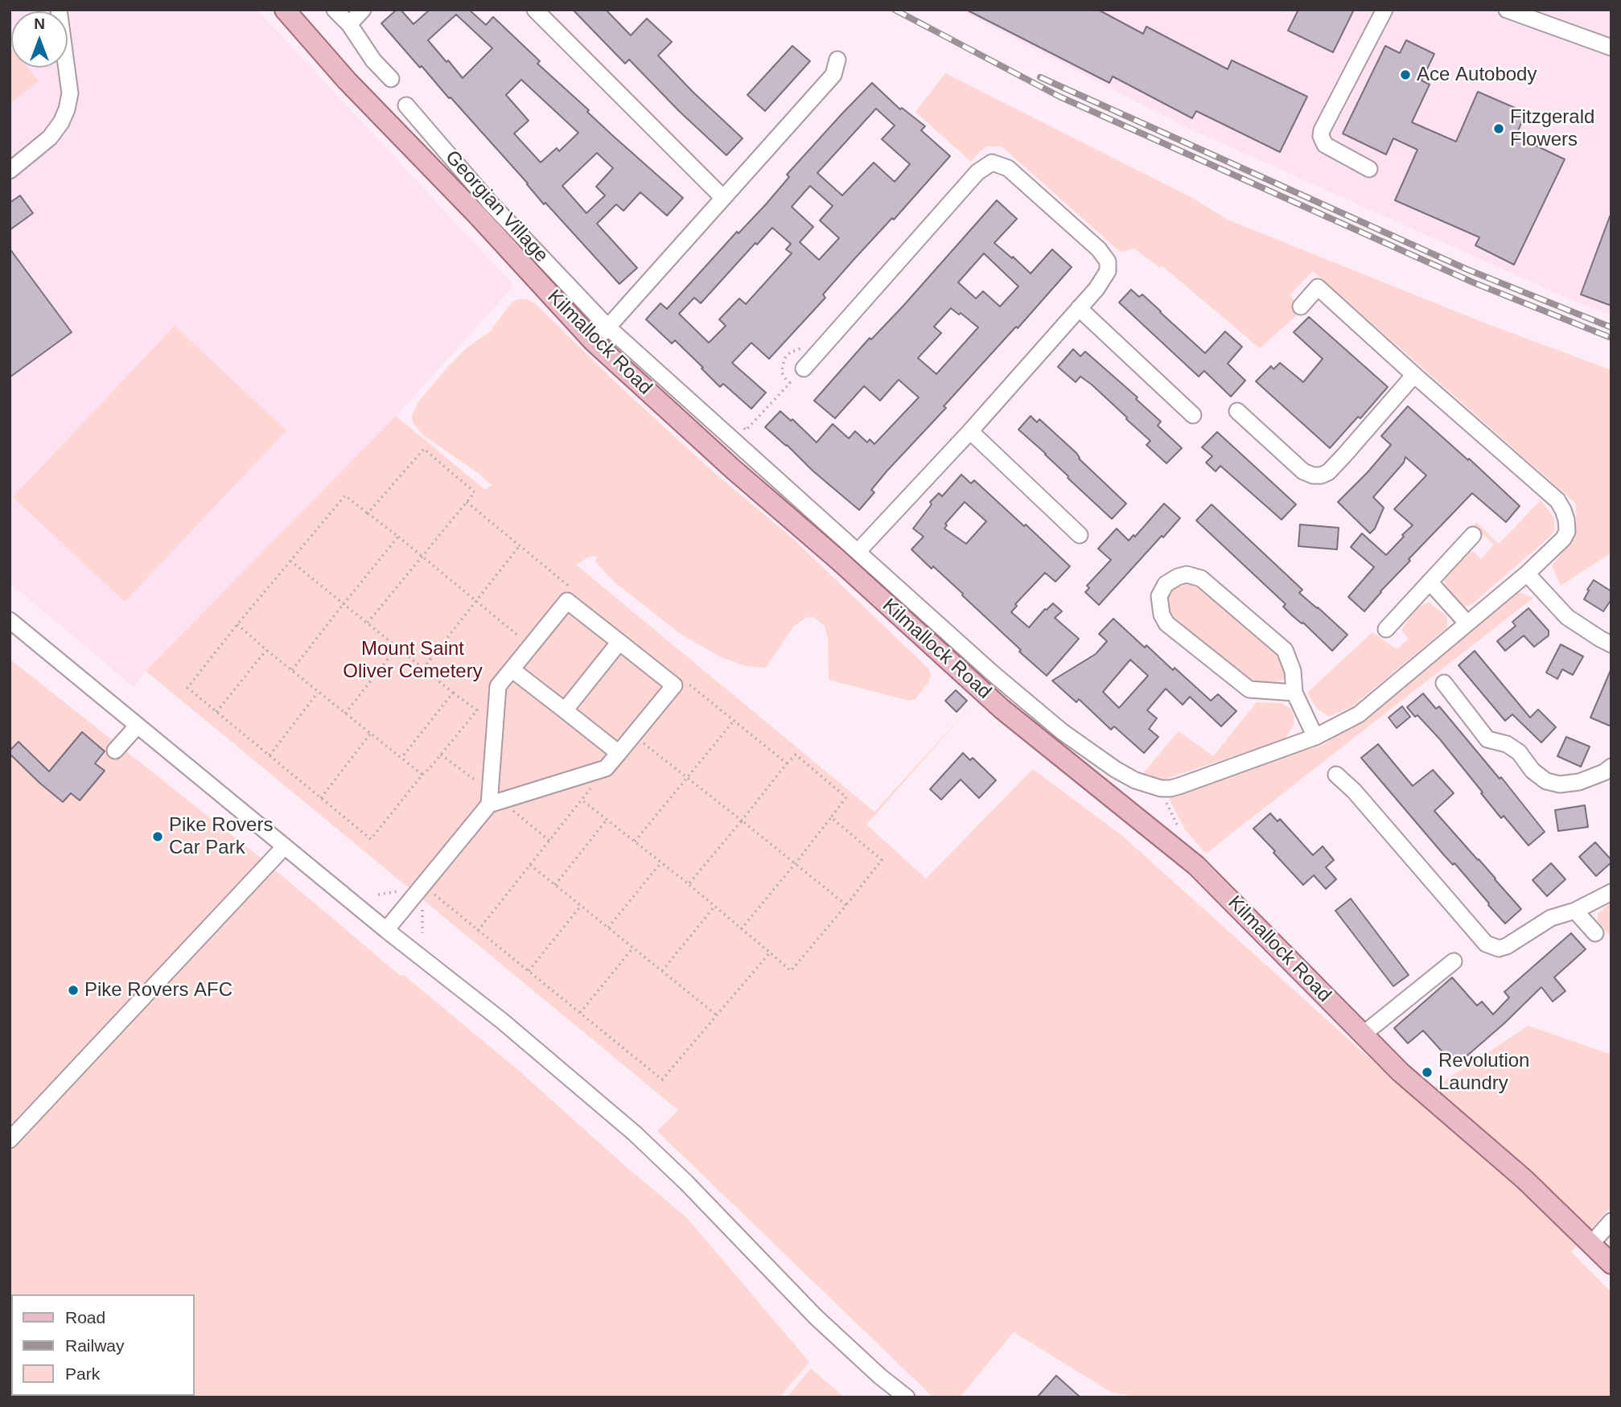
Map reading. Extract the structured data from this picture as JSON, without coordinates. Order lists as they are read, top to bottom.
{
  "streets": {
    "main road": ["Kilmallock Road"],
    "street": ["Georgian Village"]
  },
  "crossings": [
    ["Georgian Village", "Kilmallock Road"]
  ],
  "parks": ["Mount Saint Oliver Cemetery"],
  "places": [
    "Ace Autobody",
    "Fitzgerald Flowers",
    "Pike Rovers Car Park",
    "Pike Rovers AFC",
    "Revolution Laundry"
  ],
  "legend": ["Road", "Railway", "Park"],
  "north": "top"
}
